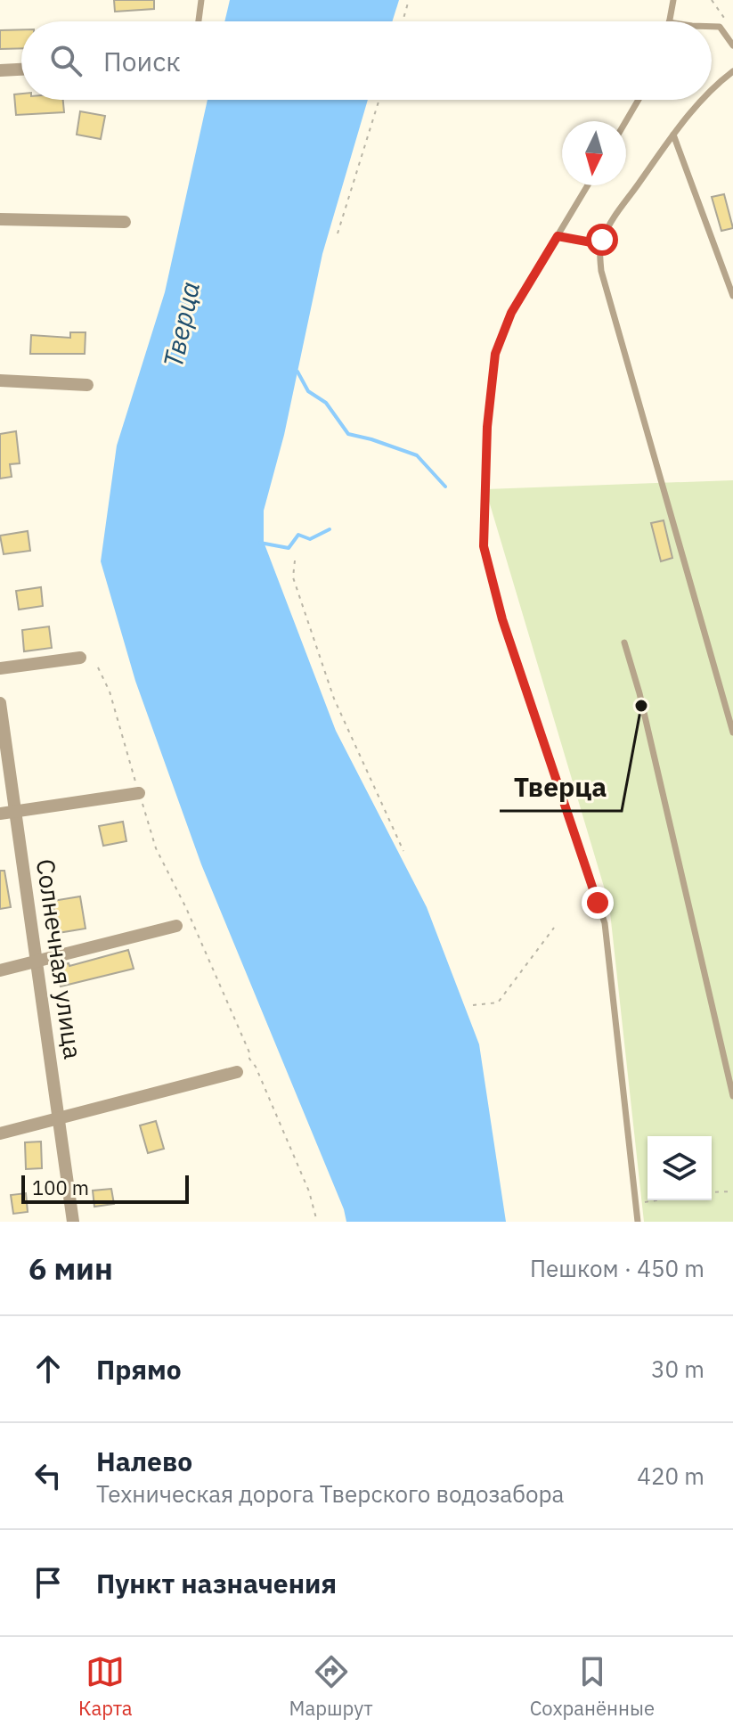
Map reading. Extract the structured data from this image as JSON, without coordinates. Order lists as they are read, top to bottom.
{
  "streets": {
    "street": ["Солнечная улица"]
  },
  "water": ["Тверца"],
  "places": ["Тверца"],
  "scale_bar": "100 m",
  "north": "bottom",
  "page": {
    "search": "Поиск",
    "scale": "100 m",
    "heading": ["6 мин", "Пешком · 450 m"],
    "list": [
      ["Прямо", "30 m"],
      ["Налево", "Техническая дорога Тверского водозабора", "420 m"],
      "Пункт назначения"
    ],
    "nav": ["Карта", "Маршрут", "Сохранённые"]
  }
}
